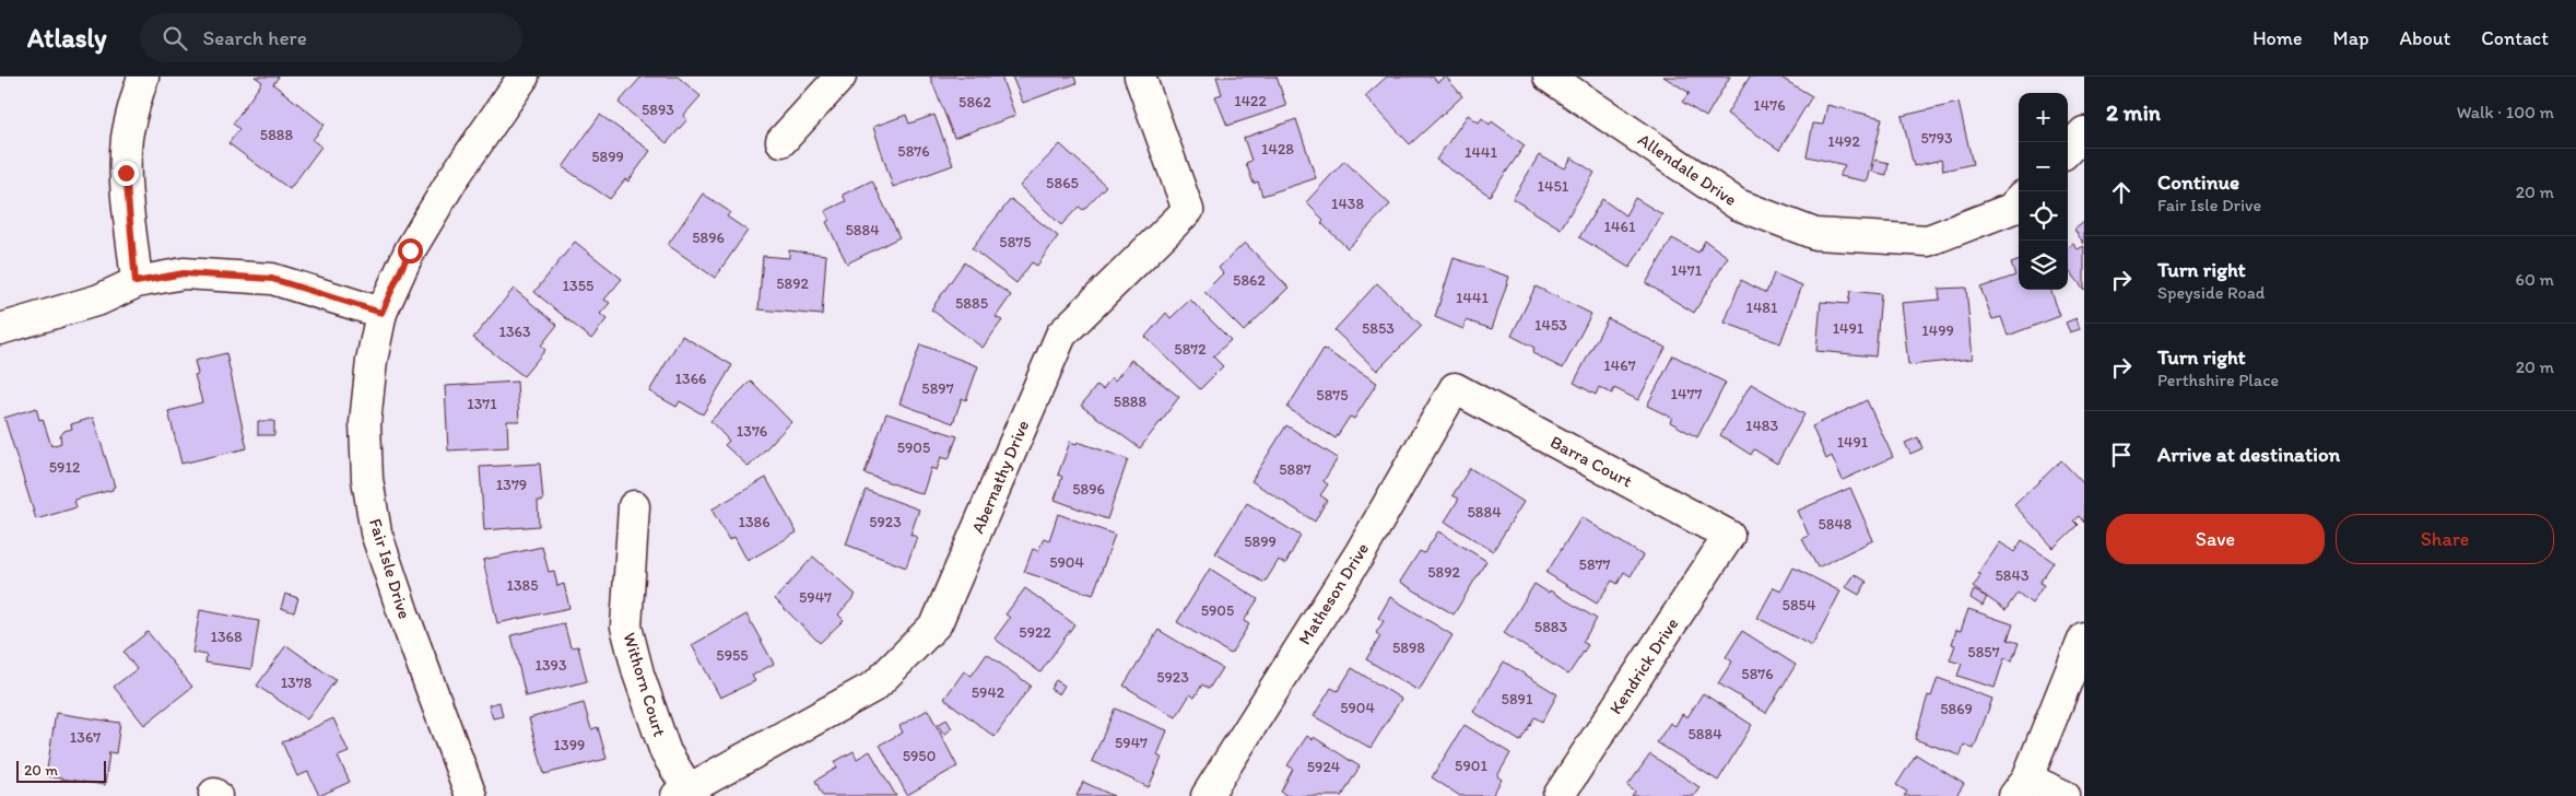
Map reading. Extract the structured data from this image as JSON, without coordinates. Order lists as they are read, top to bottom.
{
  "streets": {
    "street": [
      "Allendale Drive",
      "Barra Court",
      "Abernathy Drive",
      "Fair Isle Drive",
      "Matheson Drive",
      "Kendrick Drive",
      "Withorn Court"
    ]
  },
  "crossings": [
    ["Barra Court", "Matheson Drive"],
    ["Barra Court", "Kendrick Drive"],
    ["Abernathy Drive", "Withorn Court"]
  ],
  "house_numbers": [
    "1422",
    "5862",
    "1476",
    "5893",
    "5888",
    "5793",
    "1492",
    "1428",
    "5876",
    "1441",
    "5899",
    "5865",
    "1451",
    "1438",
    "1461",
    "5884",
    "5896",
    "5875",
    "1471",
    "5862",
    "5892",
    "1355",
    "1441",
    "5885",
    "1481",
    "1453",
    "5853",
    "1491",
    "1499",
    "1363",
    "5872",
    "1467",
    "1366",
    "5897",
    "1477",
    "5875",
    "5888",
    "1371",
    "1483",
    "1376",
    "1491",
    "5905",
    "5912",
    "5887",
    "1379",
    "5896",
    "5884",
    "1386",
    "5923",
    "5848",
    "5899",
    "5904",
    "5877",
    "5892",
    "5843",
    "1385",
    "5947",
    "5854",
    "5905",
    "5883",
    "5922",
    "1368",
    "5898",
    "5857",
    "5955",
    "1393",
    "5876",
    "5923",
    "1378",
    "5942",
    "5891",
    "5904",
    "5869",
    "5884",
    "1367",
    "5947",
    "1399",
    "5950",
    "5901",
    "5924"
  ],
  "scale_bar": "20 m",
  "page": {
    "header": "Atlasly",
    "search": "Search here",
    "nav": [
      "Home",
      "Map",
      "About",
      "Contact"
    ],
    "heading": ["2 min", "Walk · 100 m"],
    "map_buttons": ["+", "−"],
    "list": [
      ["Continue", "Fair Isle Drive", "20 m"],
      ["Turn right", "Speyside Road", "60 m"],
      ["Turn right", "Perthshire Place", "20 m"],
      "Arrive at destination"
    ],
    "buttons": ["Save", "Share"],
    "scale": "20 m"
  }
}
